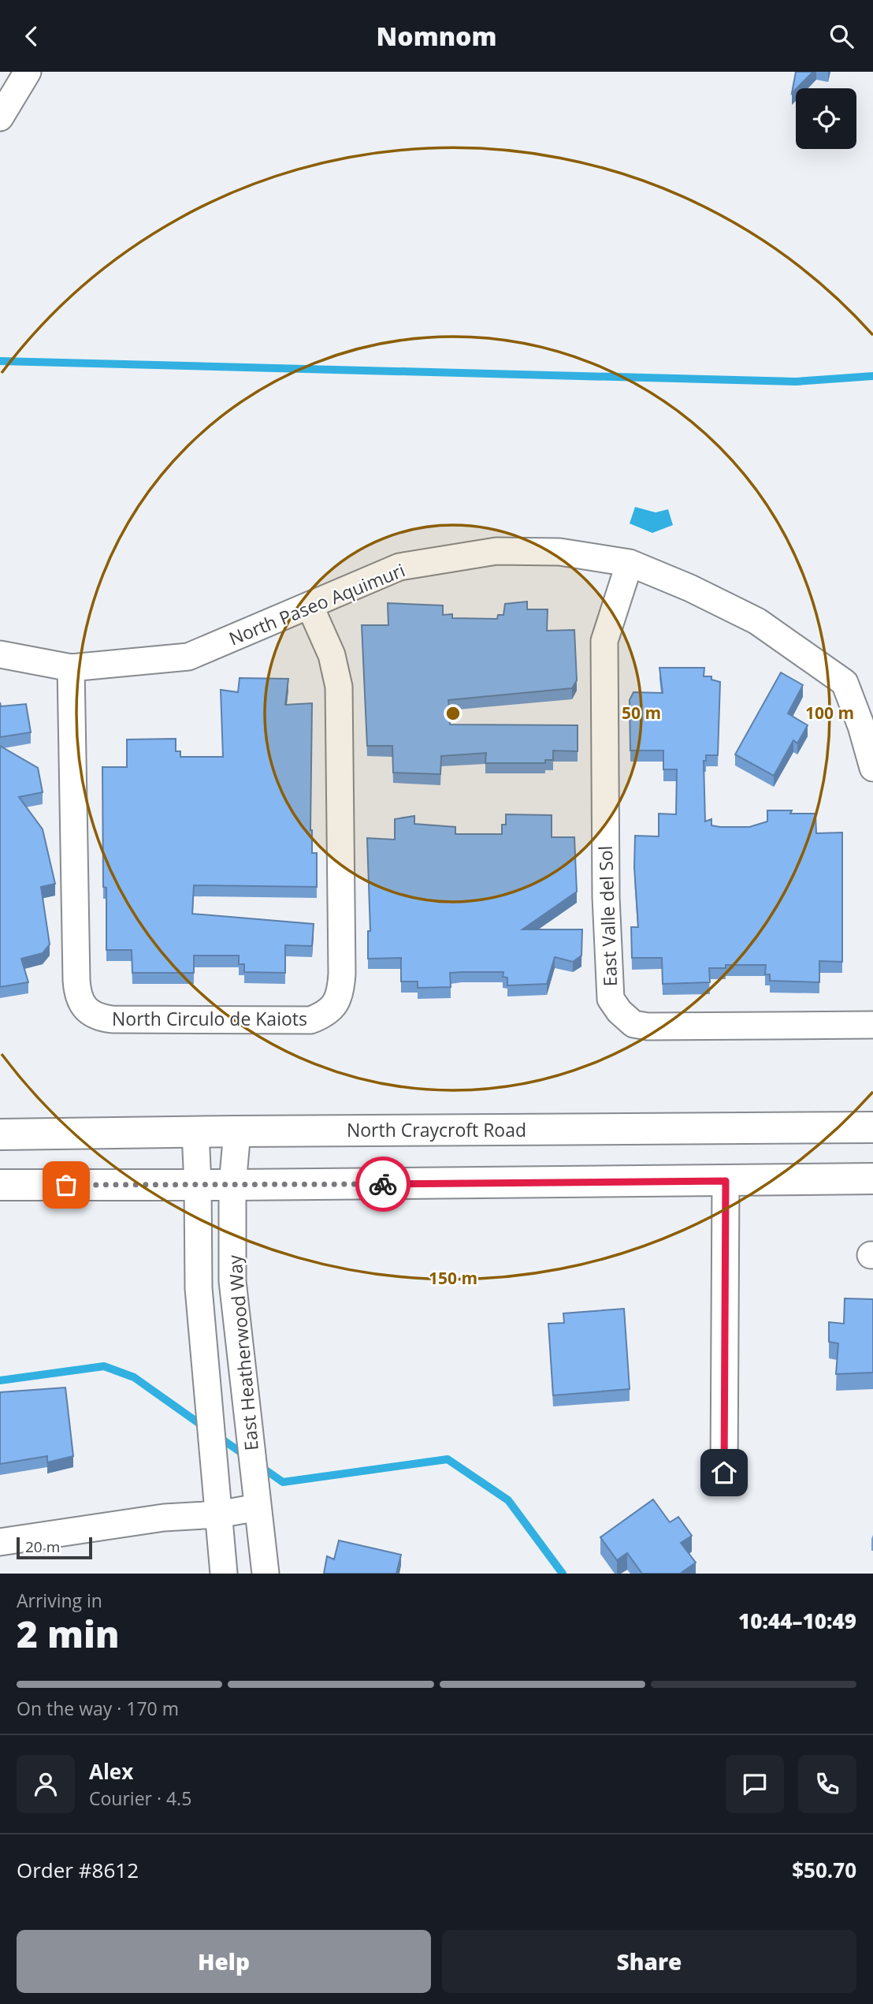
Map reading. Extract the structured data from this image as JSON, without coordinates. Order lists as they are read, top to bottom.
{
  "streets": {
    "main road": ["North Craycroft Road"],
    "street": [
      "North Paseo Aquimuri",
      "East Valle del Sol",
      "North Circulo de Kaiots",
      "East Heatherwood Way"
    ]
  },
  "crossings": [
    ["North Paseo Aquimuri", "East Valle del Sol"],
    ["North Paseo Aquimuri", "North Circulo de Kaiots"],
    ["North Craycroft Road", "East Heatherwood Way"]
  ],
  "scale_bar": "20 m",
  "page": {
    "header": "Nomnom",
    "scale": "20 m",
    "heading": ["2 min", "Arriving in", "10:44–10:49"],
    "panel": [
      "Alex",
      "Courier · 4.5",
      "Order #8612",
      "$50.70"
    ],
    "bar": "On the way · 170 m",
    "buttons": ["Help", "Share"]
  },
  "rings": ["50 m", "100 m", "150 m"]
}
